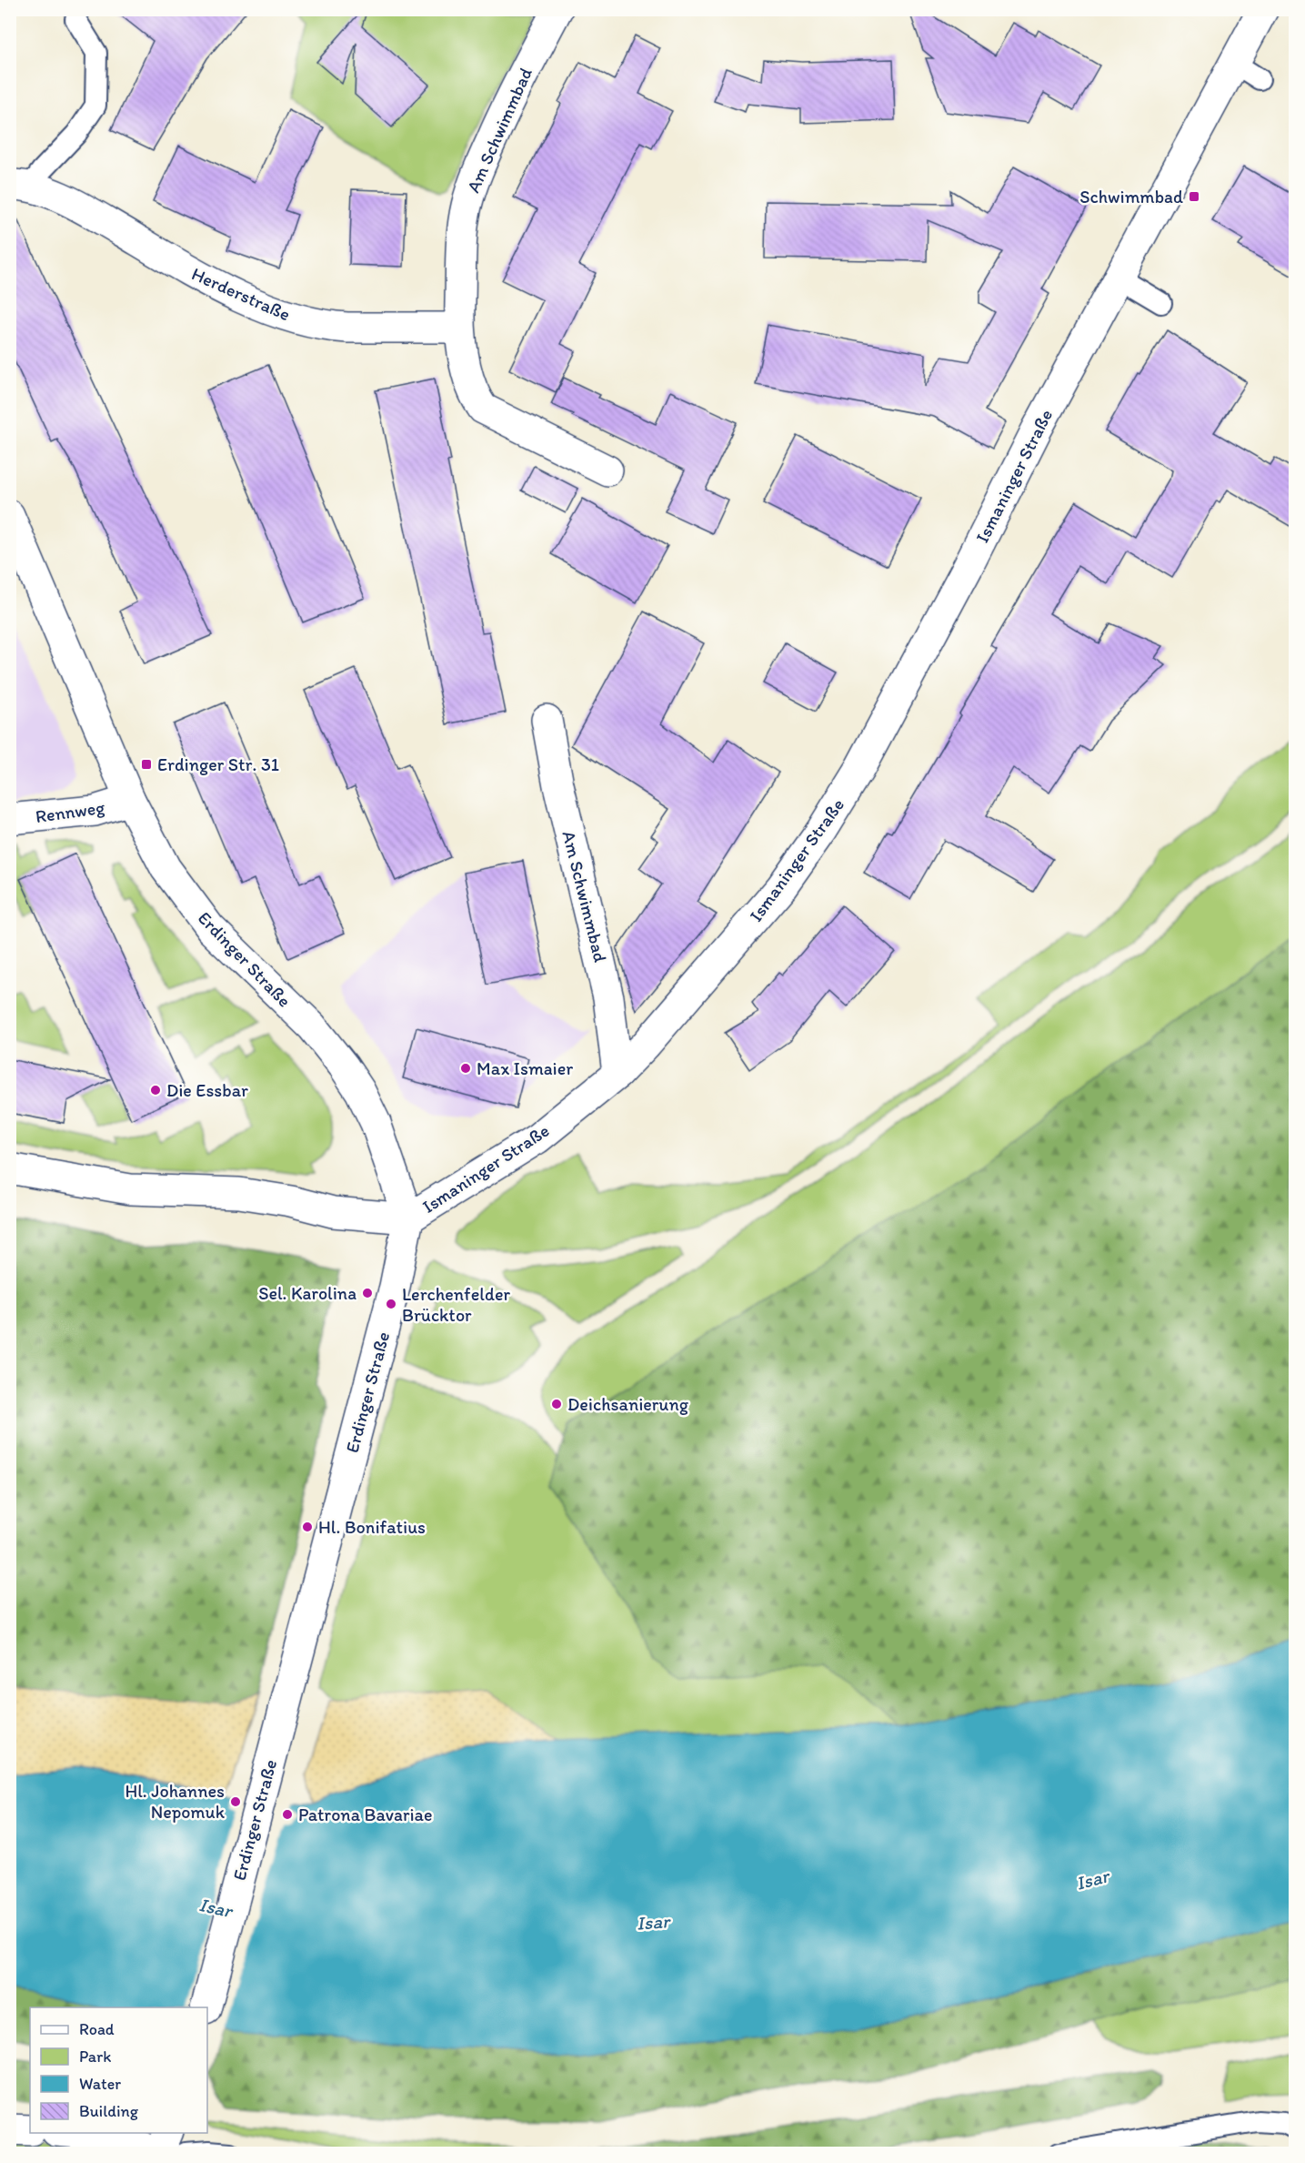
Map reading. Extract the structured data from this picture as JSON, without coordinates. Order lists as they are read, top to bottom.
{
  "streets": {
    "street": [
      "Am Schwimmbad",
      "Herderstraße",
      "Ismaninger Straße",
      "Rennweg",
      "Erdinger Straße"
    ]
  },
  "crossings": [
    ["Am Schwimmbad", "Herderstraße"],
    ["Am Schwimmbad", "Ismaninger Straße"],
    ["Ismaninger Straße", "Erdinger Straße"],
    ["Rennweg", "Erdinger Straße"]
  ],
  "water": ["Isar"],
  "places": {
    "transit": ["Schwimmbad", "Erdinger Str. 31"],
    "other": [
      "Max Ismaier",
      "Die Essbar",
      "Sel. Karolina",
      "Lerchenfelder Brücktor",
      "Deichsanierung",
      "Hl. Bonifatius",
      "Hl. Johannes Nepomuk",
      "Patrona Bavariae"
    ]
  },
  "legend": [
    "Road",
    "Park",
    "Water",
    "Building"
  ]
}
